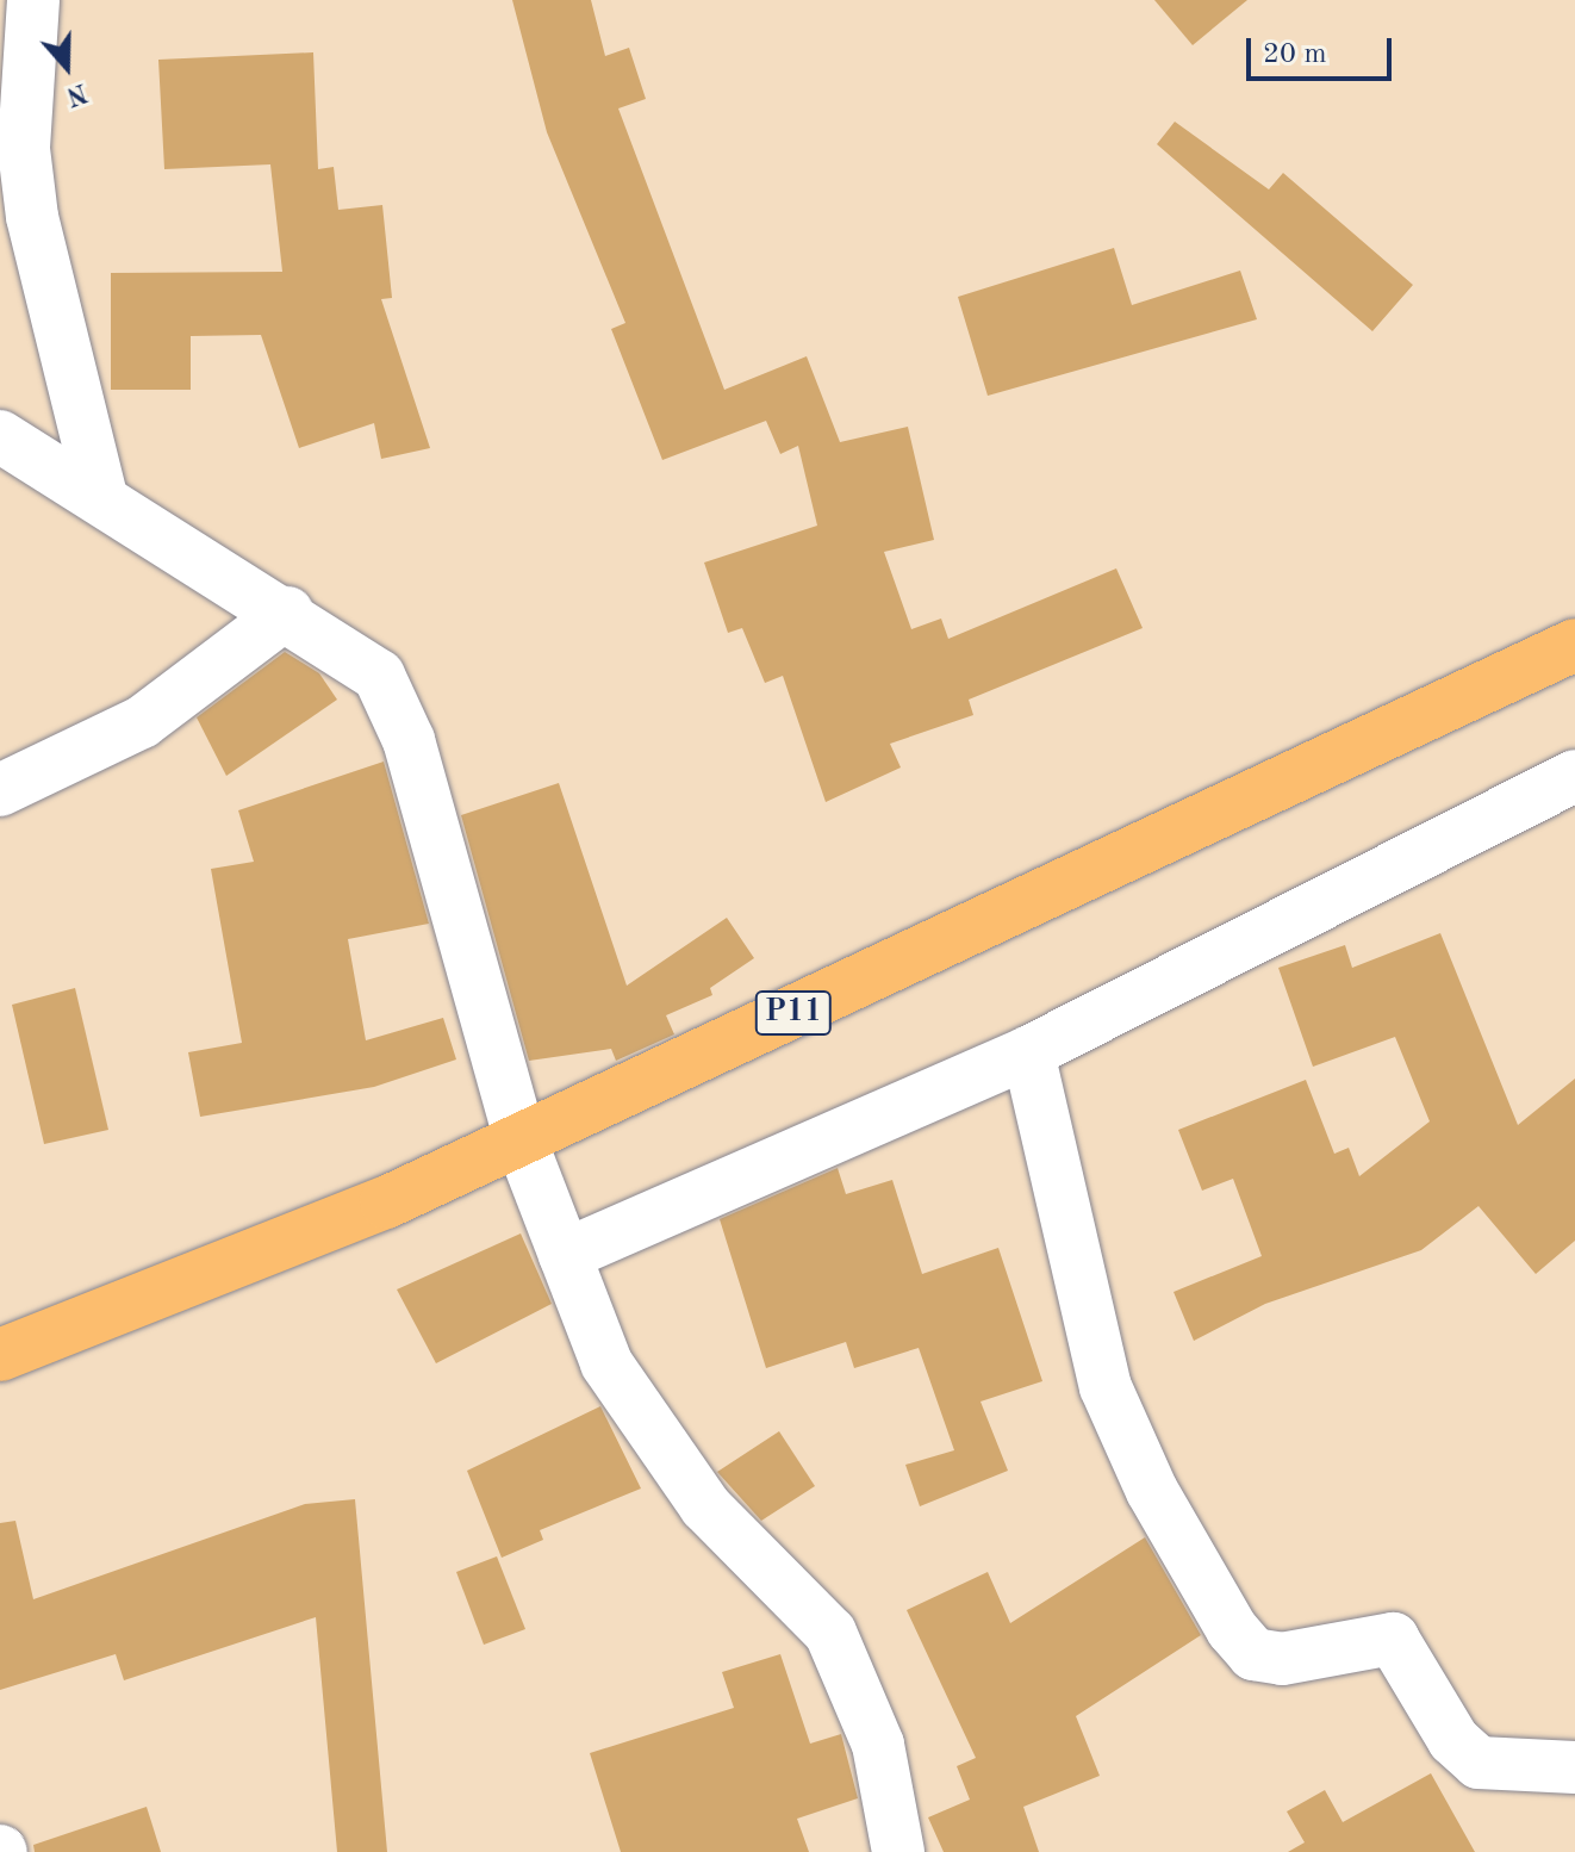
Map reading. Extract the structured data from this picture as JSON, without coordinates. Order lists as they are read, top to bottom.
{
  "streets": {
    "main road": ["P11"]
  },
  "scale_bar": "20 m",
  "north": "bottom"
}
